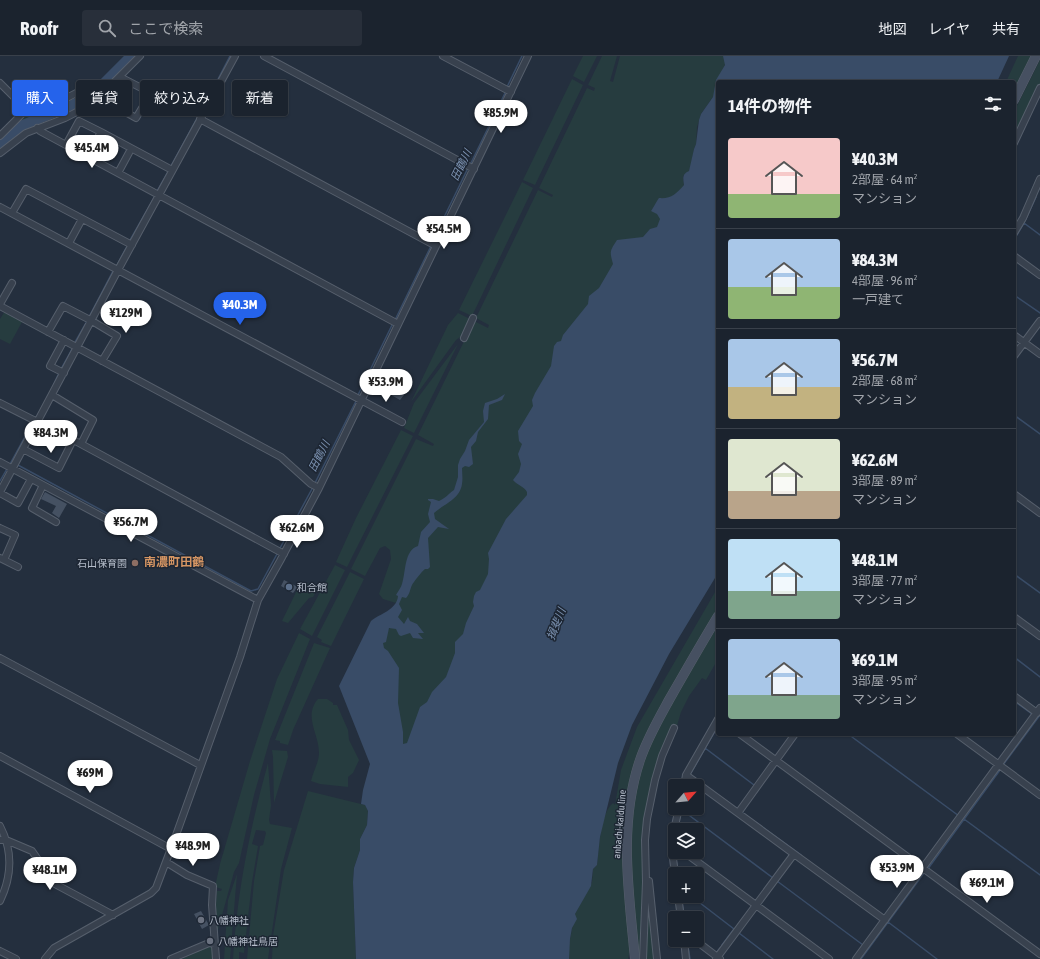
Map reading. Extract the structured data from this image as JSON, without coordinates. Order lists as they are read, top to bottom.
{
  "streets": {
    "main road": ["anbachi-kaidu line"]
  },
  "districts": ["南濃町田鶴"],
  "water": ["田鶴川", "揖斐川"],
  "places": [
    "石山保育園",
    "和合館",
    "八幡神社",
    "八幡神社鳥居"
  ],
  "north": "top right",
  "page": {
    "header": "Roofr",
    "search": "ここで検索",
    "nav": ["地図", "レイヤ", "共有"],
    "chip": [
      "購入",
      "賃貸",
      "絞り込み",
      "新着"
    ],
    "heading": "14件の物件",
    "price": [
      "¥85.9M",
      "¥45.4M",
      "¥54.5M",
      "¥40.3M",
      "¥129M",
      "¥53.9M",
      "¥84.3M",
      "¥56.7M",
      "¥62.6M",
      "¥69M",
      "¥48.9M",
      "¥53.9M",
      "¥48.1M",
      "¥69.1M"
    ],
    "list": [
      {
        "name": "¥40.3M",
        "note": "2部屋 · 64 m² · マンション"
      },
      {
        "name": "¥84.3M",
        "note": "4部屋 · 96 m² · 一戸建て"
      },
      {
        "name": "¥56.7M",
        "note": "2部屋 · 68 m² · マンション"
      },
      {
        "name": "¥62.6M",
        "note": "3部屋 · 89 m² · マンション"
      },
      {
        "name": "¥48.1M",
        "note": "3部屋 · 77 m² · マンション"
      },
      {
        "name": "¥69.1M",
        "note": "3部屋 · 95 m² · マンション"
      }
    ],
    "map_buttons": ["+", "−"]
  }
}
